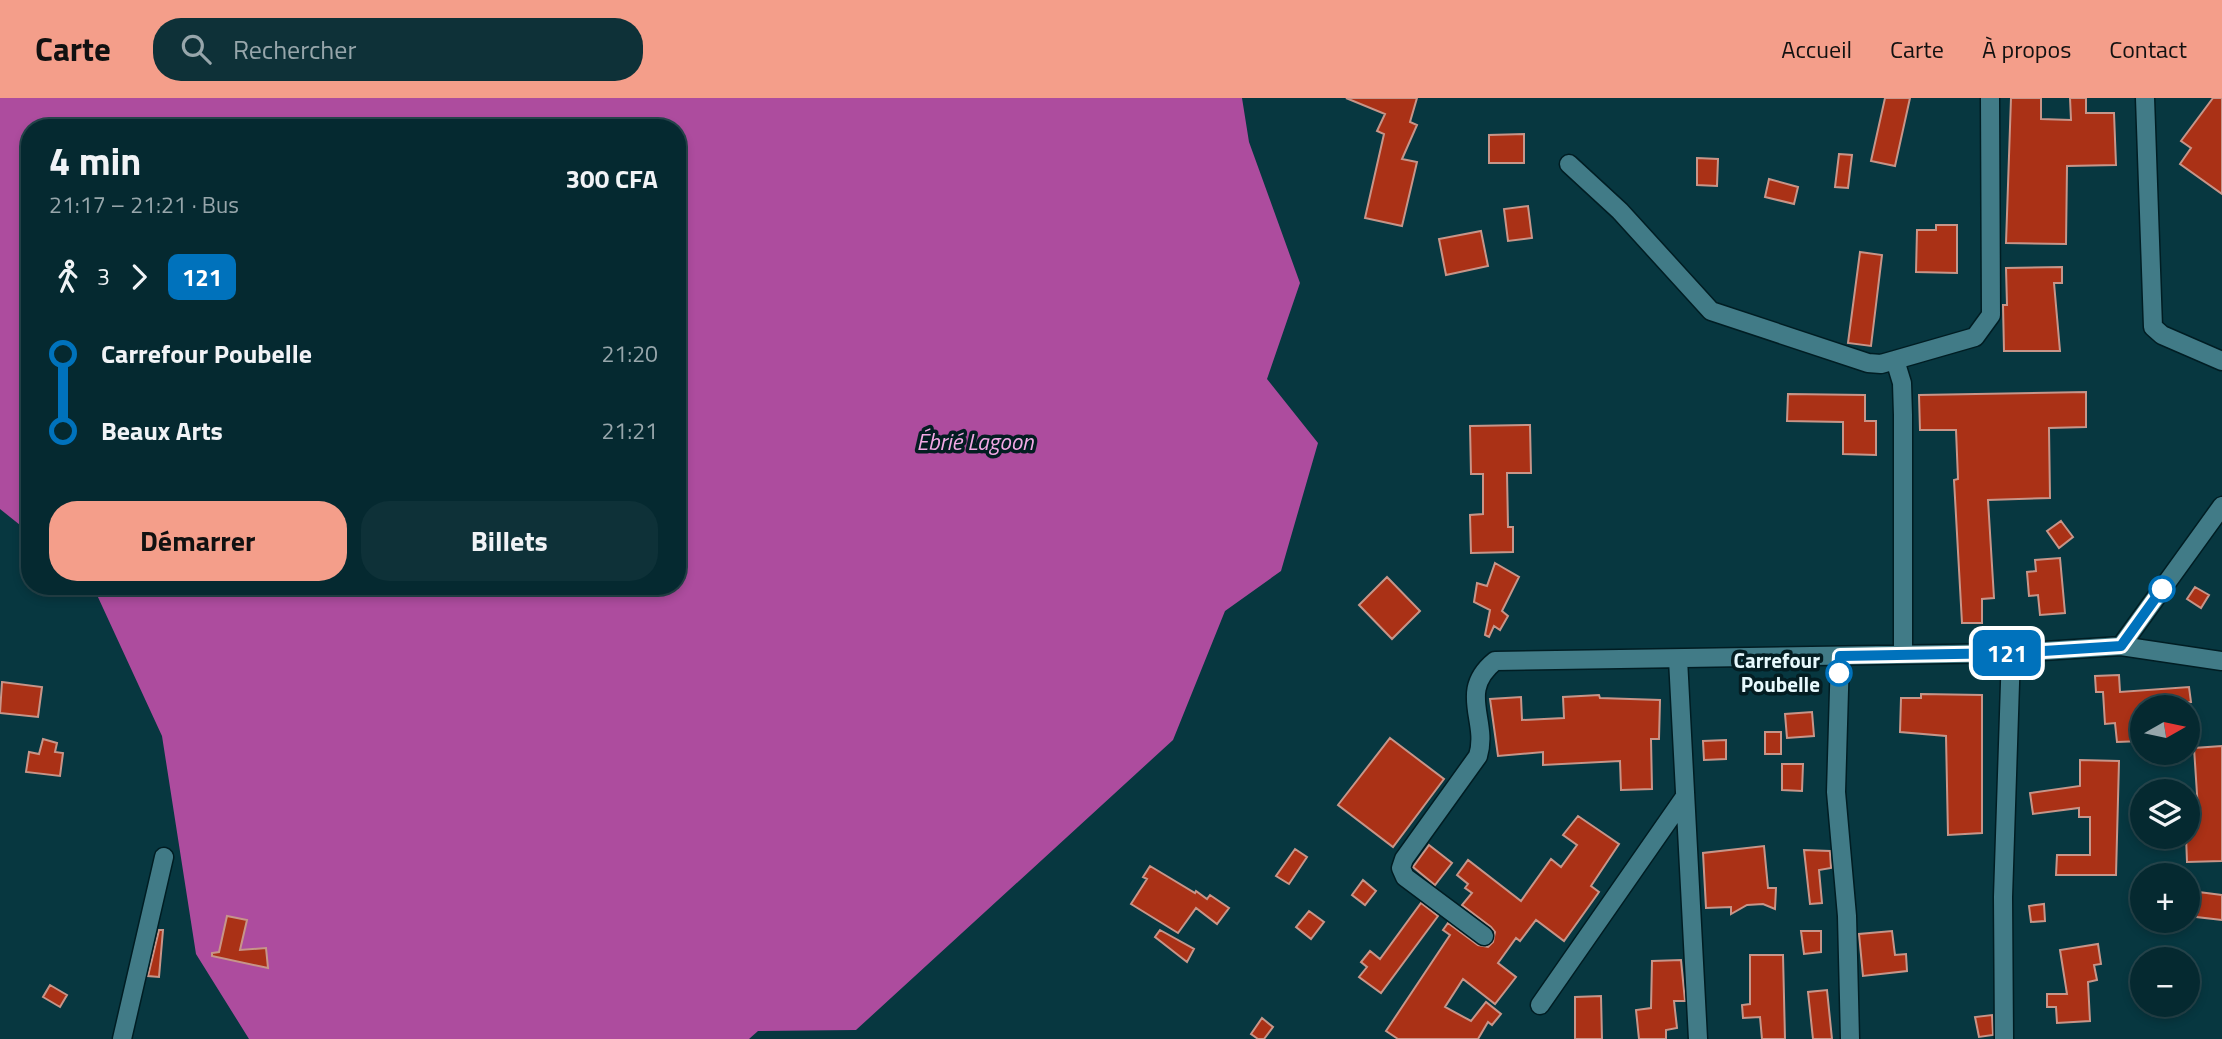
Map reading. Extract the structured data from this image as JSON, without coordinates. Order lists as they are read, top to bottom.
{
  "water": ["Ébrié Lagoon"],
  "places": ["Carrefour Poubelle"],
  "lines": ["bus line 121"],
  "north": "right",
  "page": {
    "header": "Carte",
    "search": "Rechercher",
    "nav": [
      "Accueil",
      "Carte",
      "À propos",
      "Contact"
    ],
    "on_map": "121",
    "heading": ["4 min", "21:17 – 21:21 · Bus", "300 CFA"],
    "legs": ["3", "121"],
    "list": [
      {
        "name": "Carrefour Poubelle",
        "value": "21:20"
      },
      {
        "name": "Beaux Arts",
        "value": "21:21"
      }
    ],
    "buttons": ["Démarrer", "Billets"],
    "map_buttons": ["+", "−"]
  }
}
